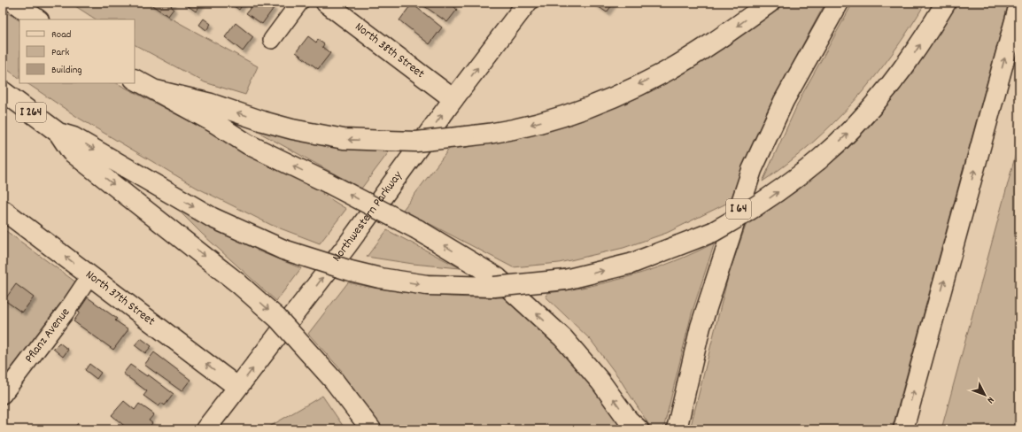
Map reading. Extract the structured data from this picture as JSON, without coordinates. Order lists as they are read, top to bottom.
{
  "streets": {
    "main road": [
      "North 38th Street",
      "I 264",
      "I 64",
      "Northwestern Parkway",
      "North 37th Street"
    ],
    "street": ["Pflanz Avenue"]
  },
  "crossings": [
    ["North 38th Street", "Northwestern Parkway"],
    ["Northwestern Parkway", "North 37th Street"],
    ["North 37th Street", "Pflanz Avenue"]
  ],
  "one_way": ["Northwestern Parkway"],
  "legend": ["Road", "Park", "Building"],
  "north": "bottom right"
}
